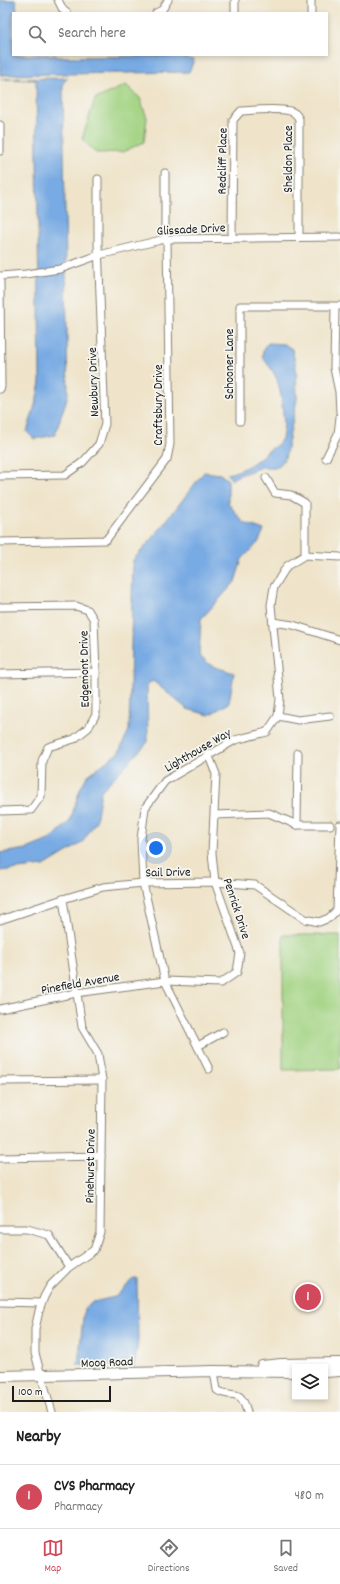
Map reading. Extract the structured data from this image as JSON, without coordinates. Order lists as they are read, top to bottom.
{
  "streets": {
    "street": [
      "Sheldon Place",
      "Redcliff Place",
      "Glissade Drive",
      "Schooner Lane",
      "Newbury Drive",
      "Craftsbury Drive",
      "Edgemont Drive",
      "Lighthouse Way",
      "Sail Drive",
      "Penrick Drive",
      "Pinefield Avenue",
      "Pinehurst Drive",
      "Moog Road"
    ]
  },
  "crossings": [
    ["Sheldon Place", "Redcliff Place"],
    ["Sheldon Place", "Glissade Drive"],
    ["Redcliff Place", "Glissade Drive"],
    ["Glissade Drive", "Newbury Drive"],
    ["Glissade Drive", "Craftsbury Drive"],
    ["Lighthouse Way", "Sail Drive"],
    ["Lighthouse Way", "Penrick Drive"],
    ["Lighthouse Way", "Pinefield Avenue"],
    ["Sail Drive", "Penrick Drive"],
    ["Sail Drive", "Pinehurst Drive"],
    ["Penrick Drive", "Pinefield Avenue"],
    ["Pinefield Avenue", "Pinehurst Drive"],
    ["Pinehurst Drive", "Moog Road"]
  ],
  "scale_bar": "100 m",
  "page": {
    "search": "Search here",
    "pins": "1",
    "scale": "100 m",
    "heading": "Nearby",
    "list": [
      {
        "mark": "1",
        "name": "CVS Pharmacy",
        "note": "Pharmacy",
        "value": "480 m"
      }
    ],
    "nav": ["Map", "Directions", "Saved"]
  }
}
